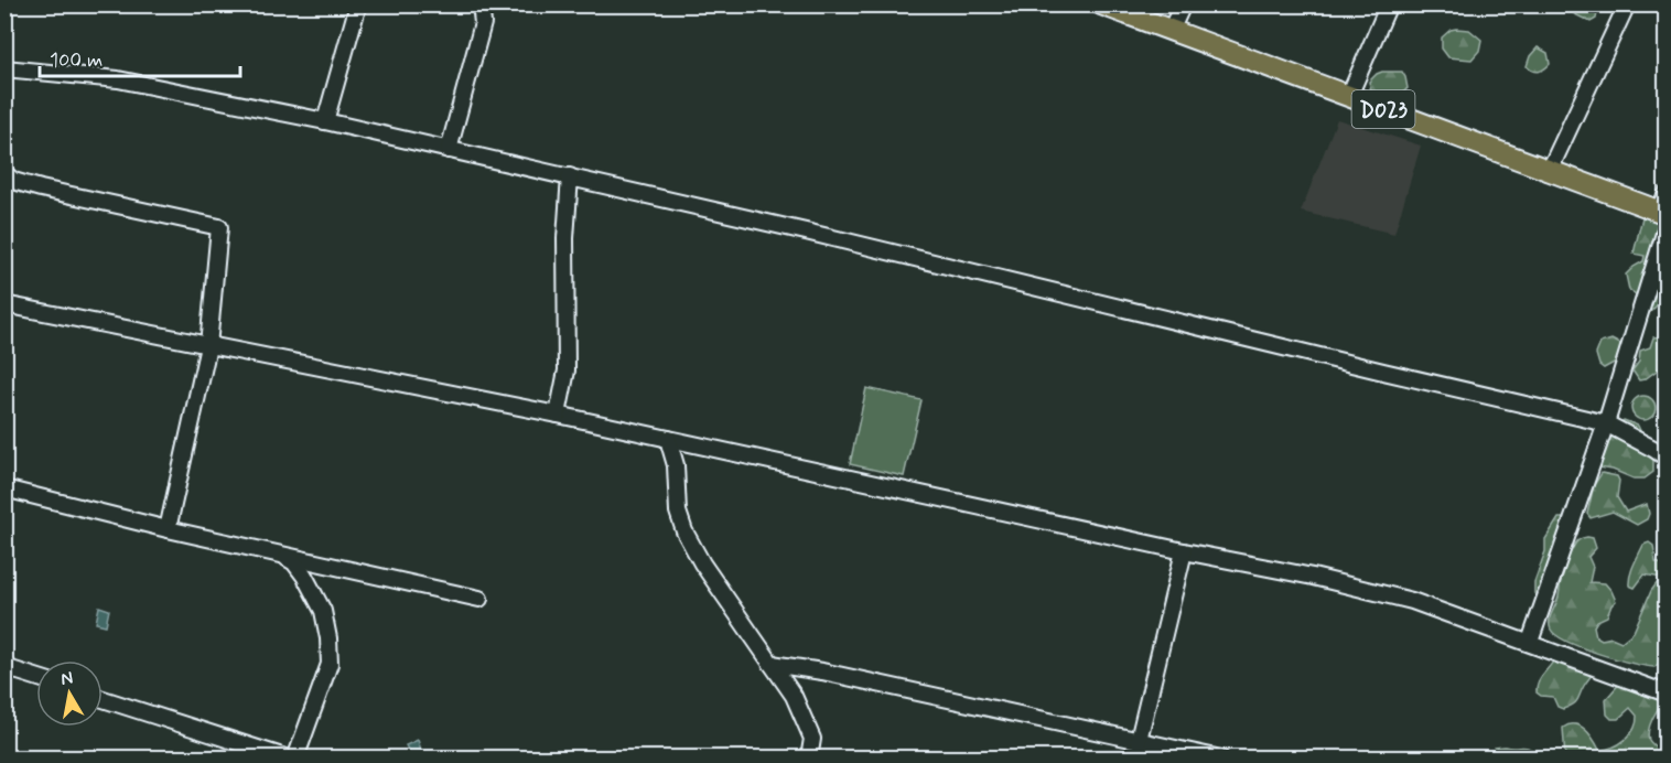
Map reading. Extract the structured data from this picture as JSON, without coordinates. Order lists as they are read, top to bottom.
{
  "streets": {
    "main road": ["D023"]
  },
  "scale_bar": "100 m",
  "north": "top"
}
